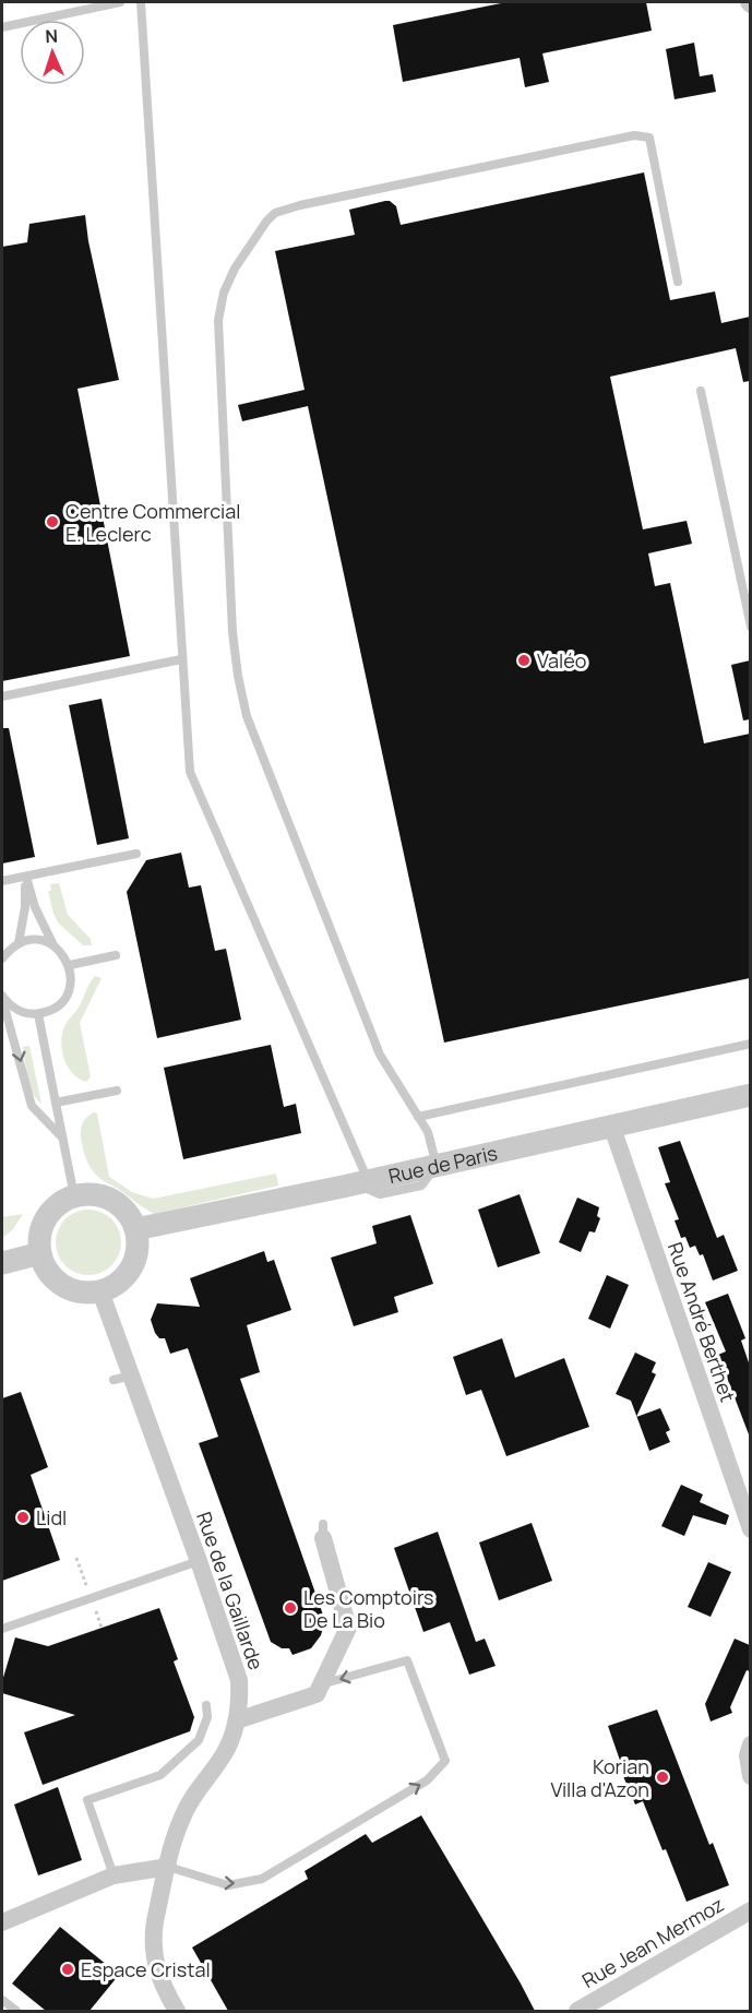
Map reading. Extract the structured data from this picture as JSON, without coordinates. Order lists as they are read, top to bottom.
{
  "streets": {
    "street": [
      "Rue de Paris",
      "Rue André Berthet",
      "Rue de la Gaillarde",
      "Rue Jean Mermoz"
    ]
  },
  "crossings": [
    ["Rue de Paris", "Rue André Berthet"],
    ["Rue de Paris", "Rue de la Gaillarde"]
  ],
  "places": [
    "Centre Commercial E. Leclerc",
    "Valéo",
    "Lidl",
    "Les Comptoirs De La Bio",
    "Korian Villa d'Azon",
    "Espace Cristal"
  ],
  "north": "top"
}
